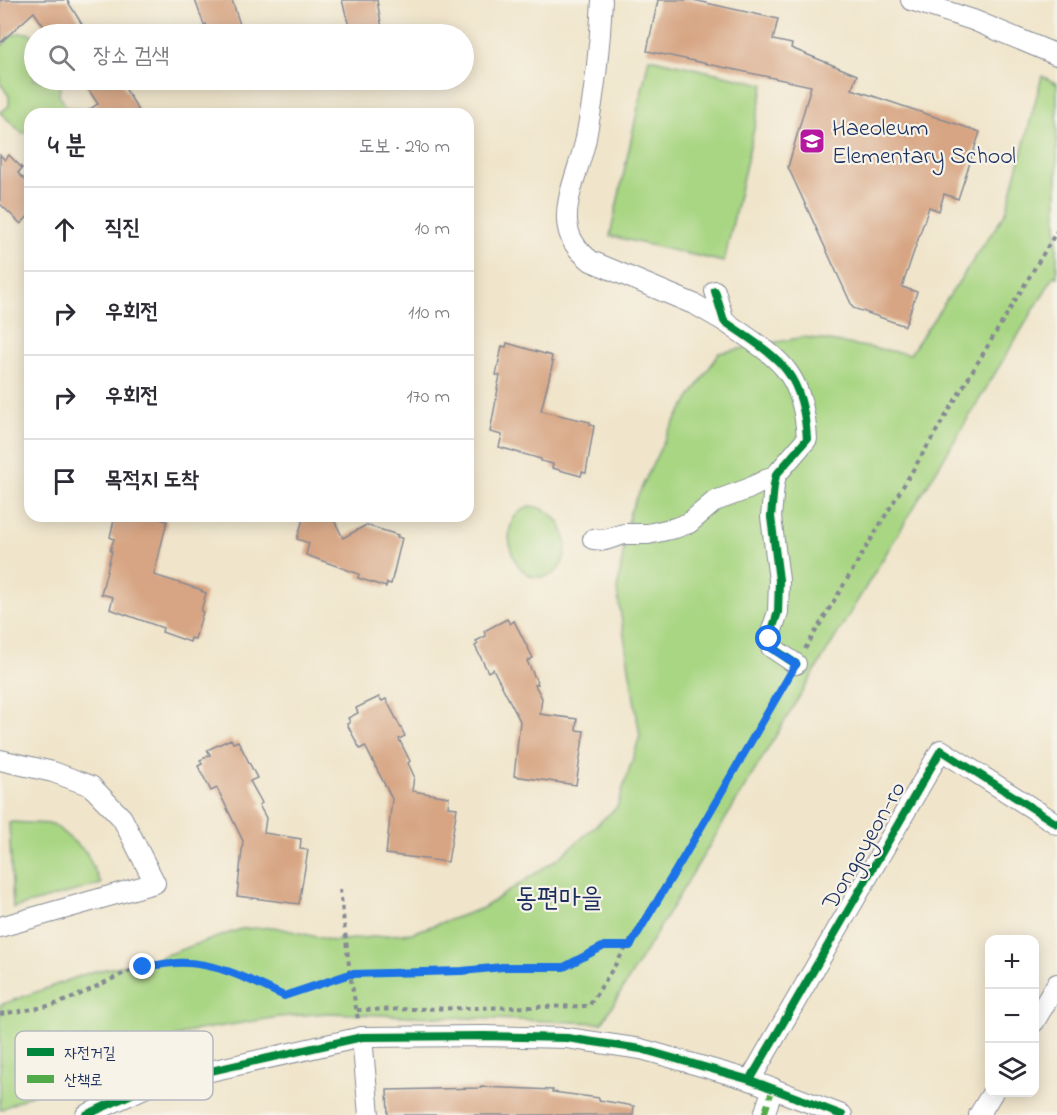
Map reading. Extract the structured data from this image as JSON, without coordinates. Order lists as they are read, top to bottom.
{
  "streets": {
    "street": ["Dongpyeon-ro"]
  },
  "districts": ["동편마을"],
  "places": {
    "school or university": ["Haeoleum Elementary School"]
  },
  "legend": ["자전거길", "산책로"],
  "page": {
    "search": "장소 검색",
    "heading": ["4 분", "도보 · 290 m"],
    "list": [
      ["직진", "10 m"],
      ["우회전", "110 m"],
      ["우회전", "170 m"],
      "목적지 도착"
    ],
    "map_buttons": ["+", "−"]
  }
}
